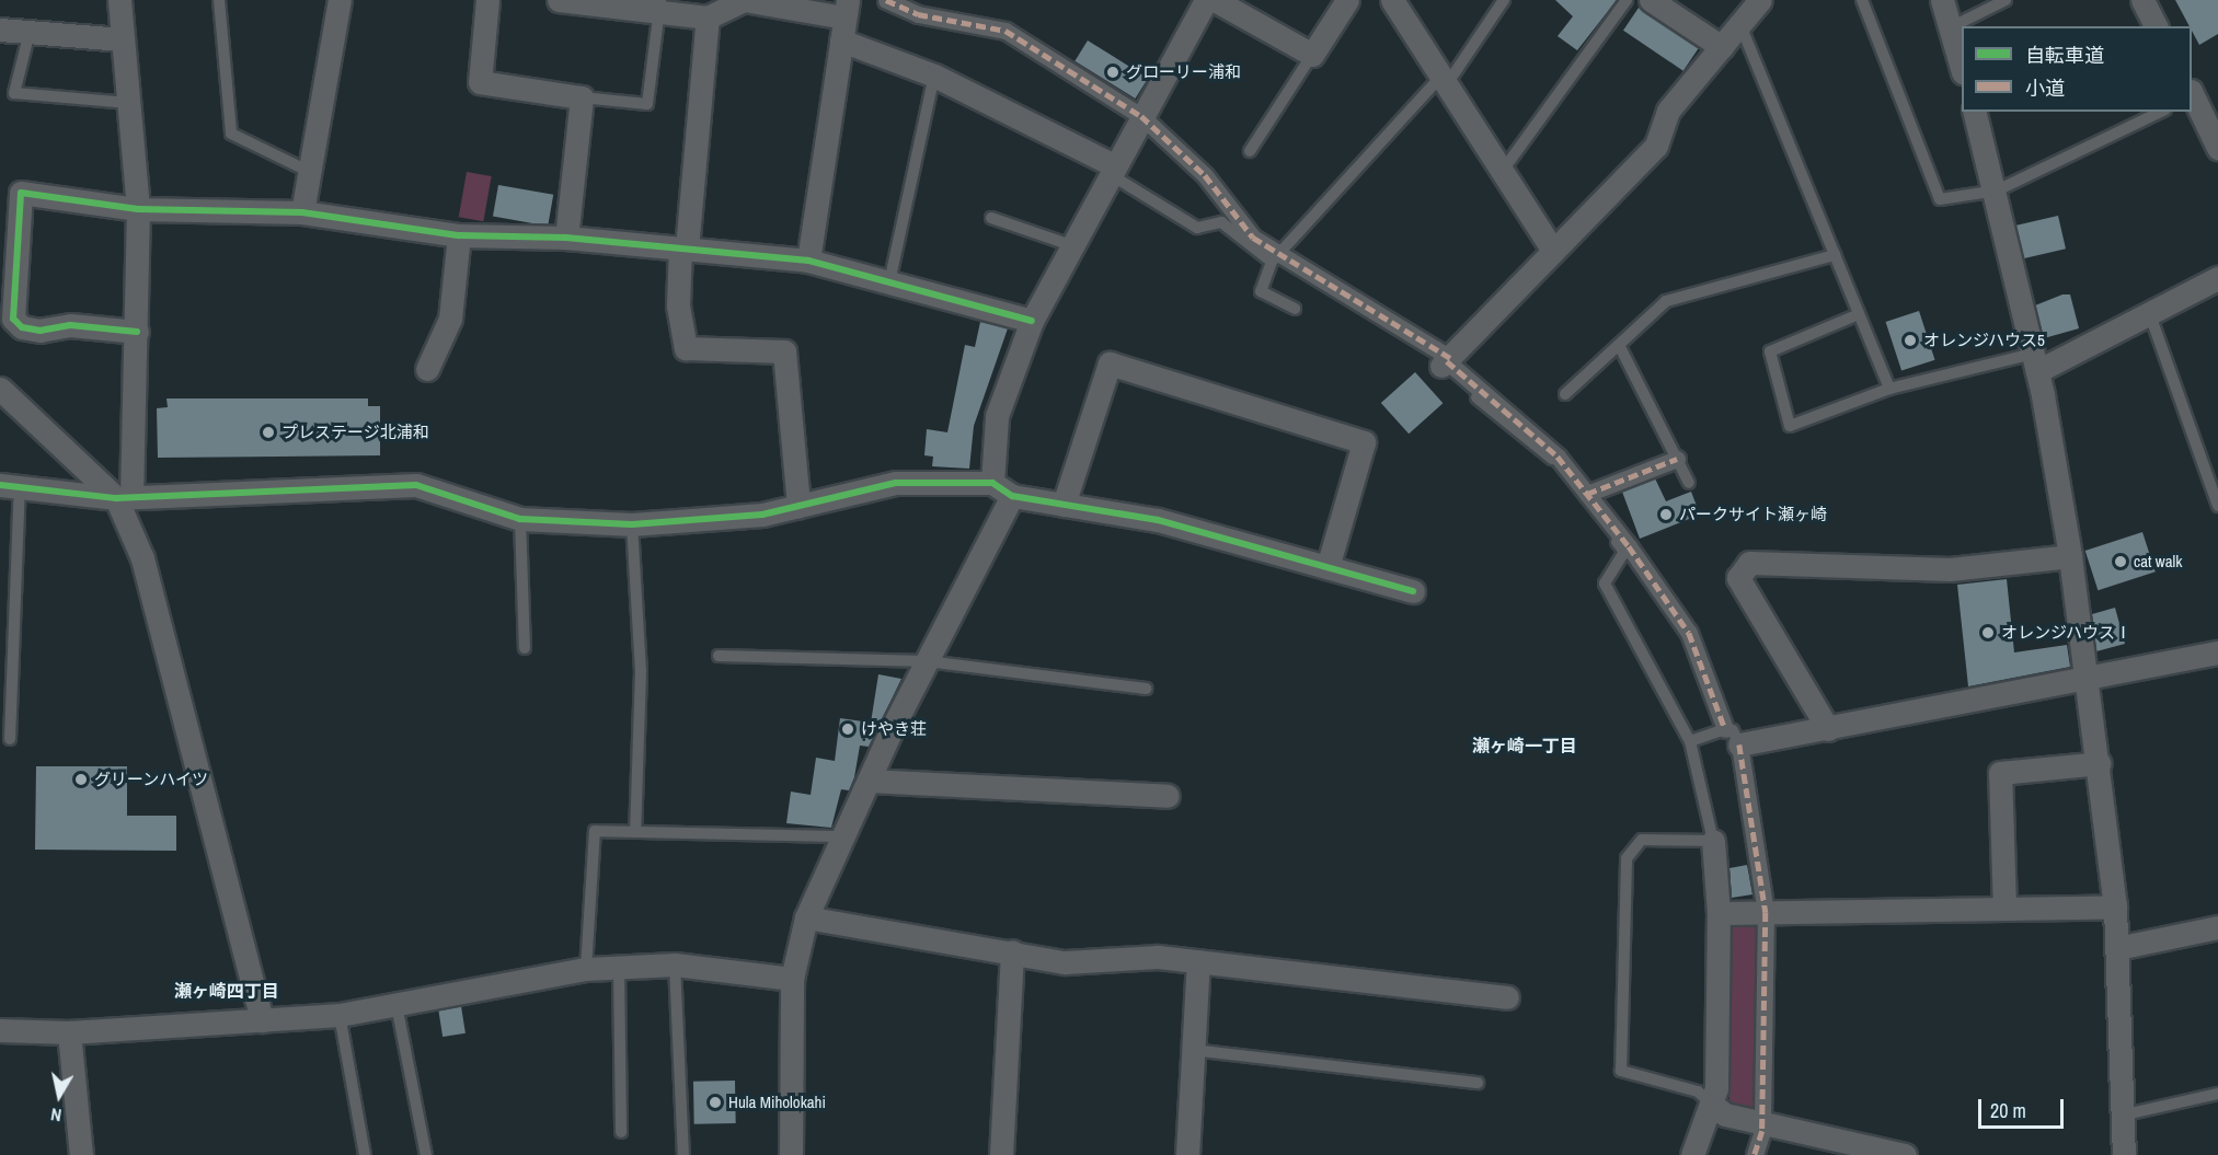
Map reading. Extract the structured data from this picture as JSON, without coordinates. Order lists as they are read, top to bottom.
{
  "districts": ["瀬ヶ崎一丁目", "瀬ヶ崎四丁目"],
  "places": [
    "グローリー浦和",
    "オレンジハウス5",
    "プレステージ北浦和",
    "パークサイト瀬ヶ崎",
    "cat walk",
    "オレンジハウスⅠ",
    "けやき荘",
    "グリーンハイツ",
    "Hula Miholokahi"
  ],
  "legend": ["自転車道", "小道"],
  "scale_bar": "20 m",
  "north": "bottom"
}
